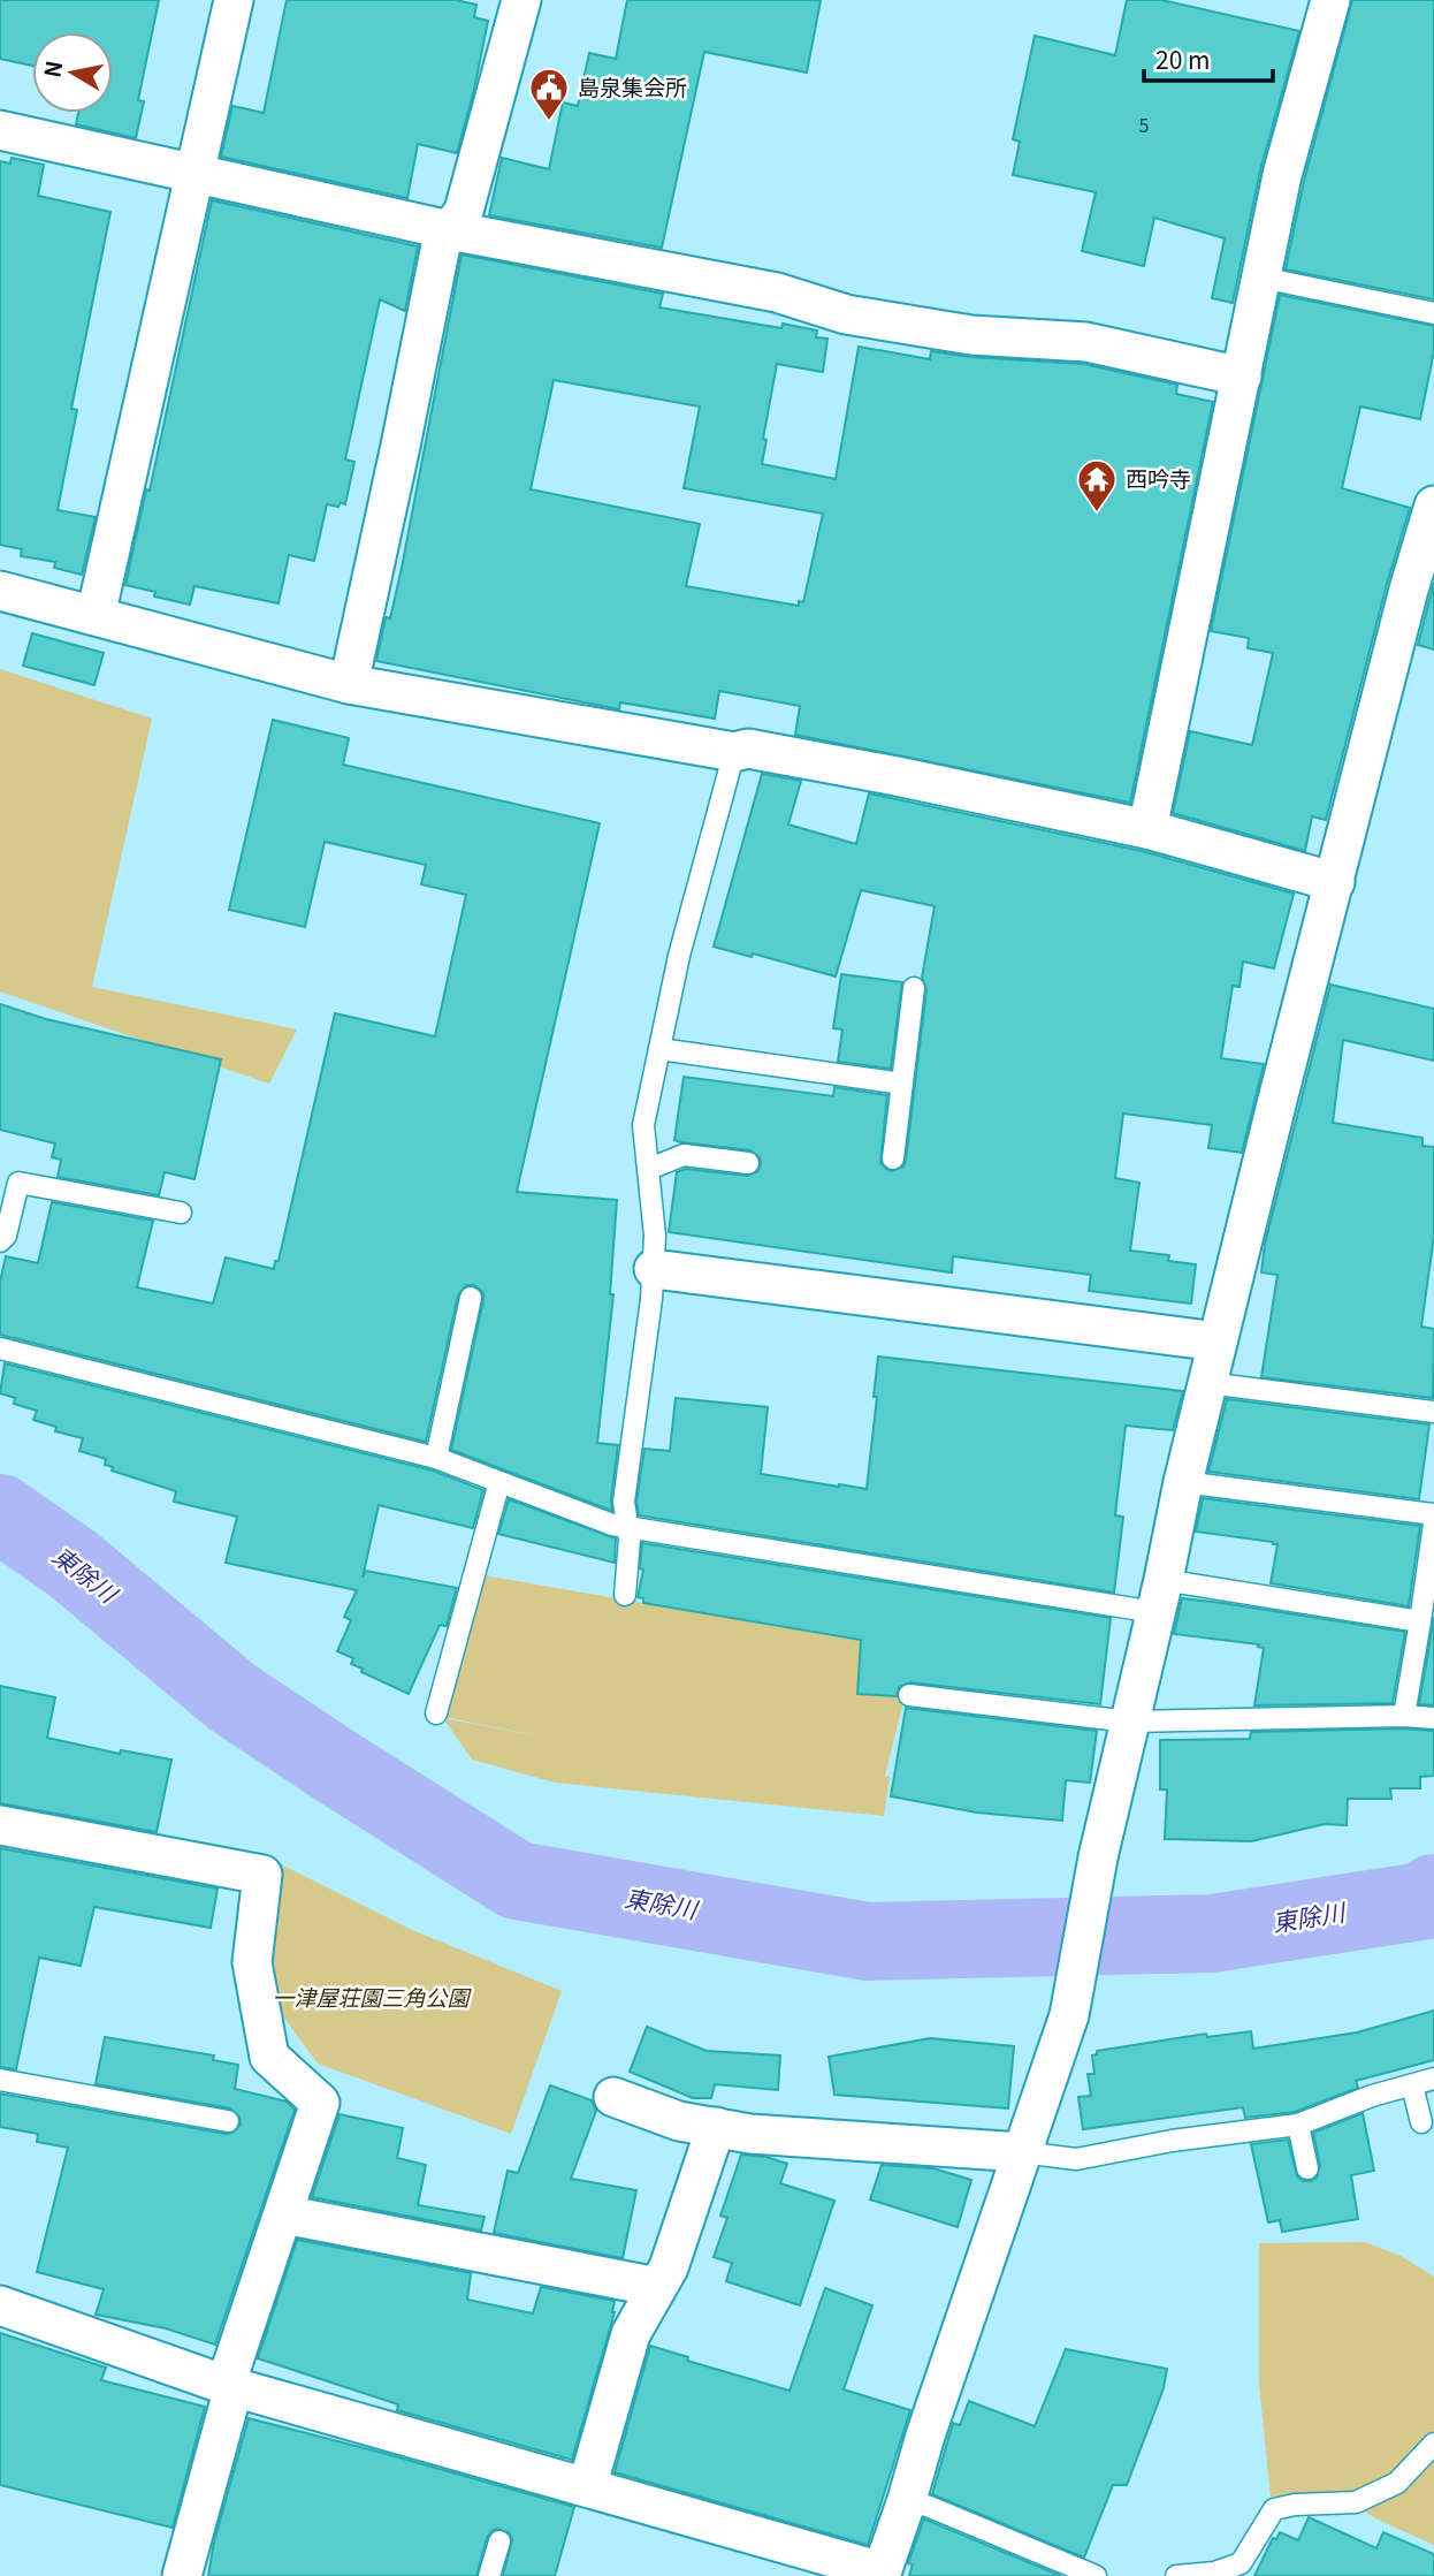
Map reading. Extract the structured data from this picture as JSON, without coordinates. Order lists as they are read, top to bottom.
{
  "water": ["東除川"],
  "parks": ["一津屋荘園三角公園"],
  "places": {
    "public building": ["島泉集会所"],
    "temple": ["西吟寺"]
  },
  "house_numbers": ["5"],
  "scale_bar": "20 m",
  "north": "left"
}
